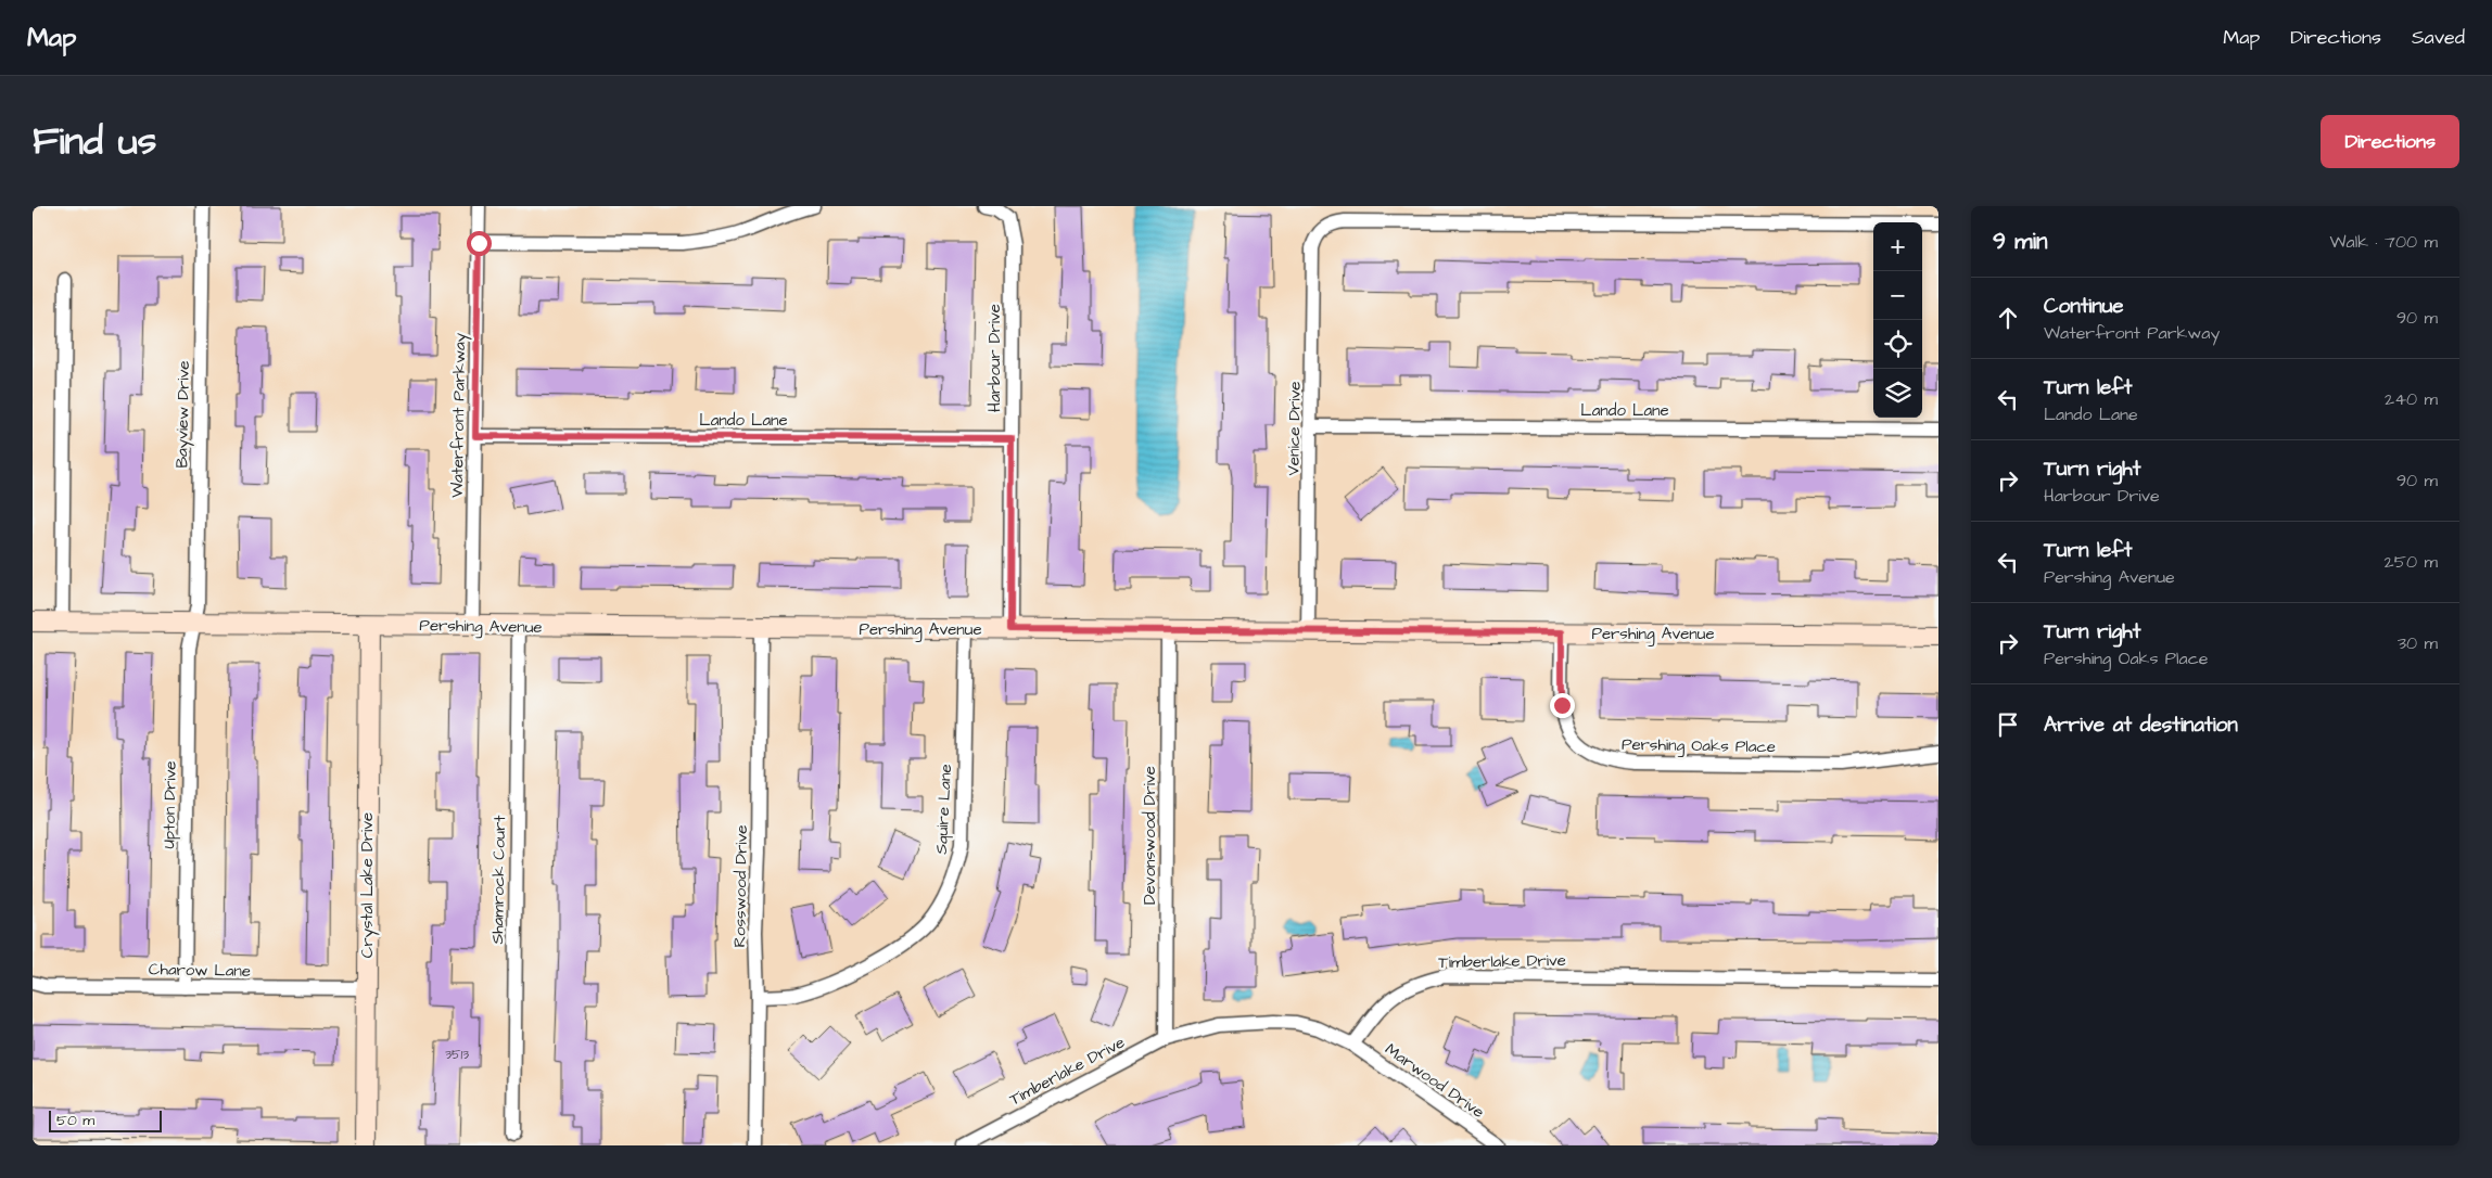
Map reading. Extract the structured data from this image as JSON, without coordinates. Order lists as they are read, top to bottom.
{
  "streets": {
    "street": [
      "Harbour Drive",
      "Lando Lane",
      "Bayview Drive",
      "Waterfront Parkway",
      "Venice Drive",
      "Pershing Avenue",
      "Pershing Oaks Place",
      "Upton Drive",
      "Squire Lane",
      "Devonswood Drive",
      "Shamrock Court",
      "Crystal Lake Drive",
      "Rosswood Drive",
      "Timberlake Drive",
      "Charow Lane",
      "Marwood Drive"
    ]
  },
  "crossings": [
    ["Harbour Drive", "Lando Lane"],
    ["Harbour Drive", "Pershing Avenue"],
    ["Lando Lane", "Waterfront Parkway"],
    ["Lando Lane", "Venice Drive"],
    ["Bayview Drive", "Pershing Avenue"],
    ["Bayview Drive", "Upton Drive"],
    ["Waterfront Parkway", "Pershing Avenue"],
    ["Venice Drive", "Pershing Avenue"],
    ["Pershing Avenue", "Pershing Oaks Place"],
    ["Pershing Avenue", "Upton Drive"],
    ["Pershing Avenue", "Squire Lane"],
    ["Pershing Avenue", "Devonswood Drive"],
    ["Pershing Avenue", "Shamrock Court"],
    ["Pershing Avenue", "Crystal Lake Drive"],
    ["Pershing Avenue", "Rosswood Drive"],
    ["Upton Drive", "Charow Lane"],
    ["Squire Lane", "Rosswood Drive"],
    ["Devonswood Drive", "Timberlake Drive"],
    ["Crystal Lake Drive", "Charow Lane"],
    ["Timberlake Drive", "Marwood Drive"]
  ],
  "house_numbers": ["3513"],
  "scale_bar": "50 m",
  "page": {
    "header": "Map",
    "nav": ["Map", "Directions", "Saved"],
    "title": "Find us",
    "buttons": "Directions",
    "heading": ["9 min", "Walk · 700 m"],
    "map_buttons": ["+", "−"],
    "list": [
      ["Continue", "Waterfront Parkway", "90 m"],
      ["Turn left", "Lando Lane", "240 m"],
      ["Turn right", "Harbour Drive", "90 m"],
      ["Turn left", "Pershing Avenue", "250 m"],
      ["Turn right", "Pershing Oaks Place", "30 m"],
      "Arrive at destination"
    ],
    "scale": "50 m"
  }
}
